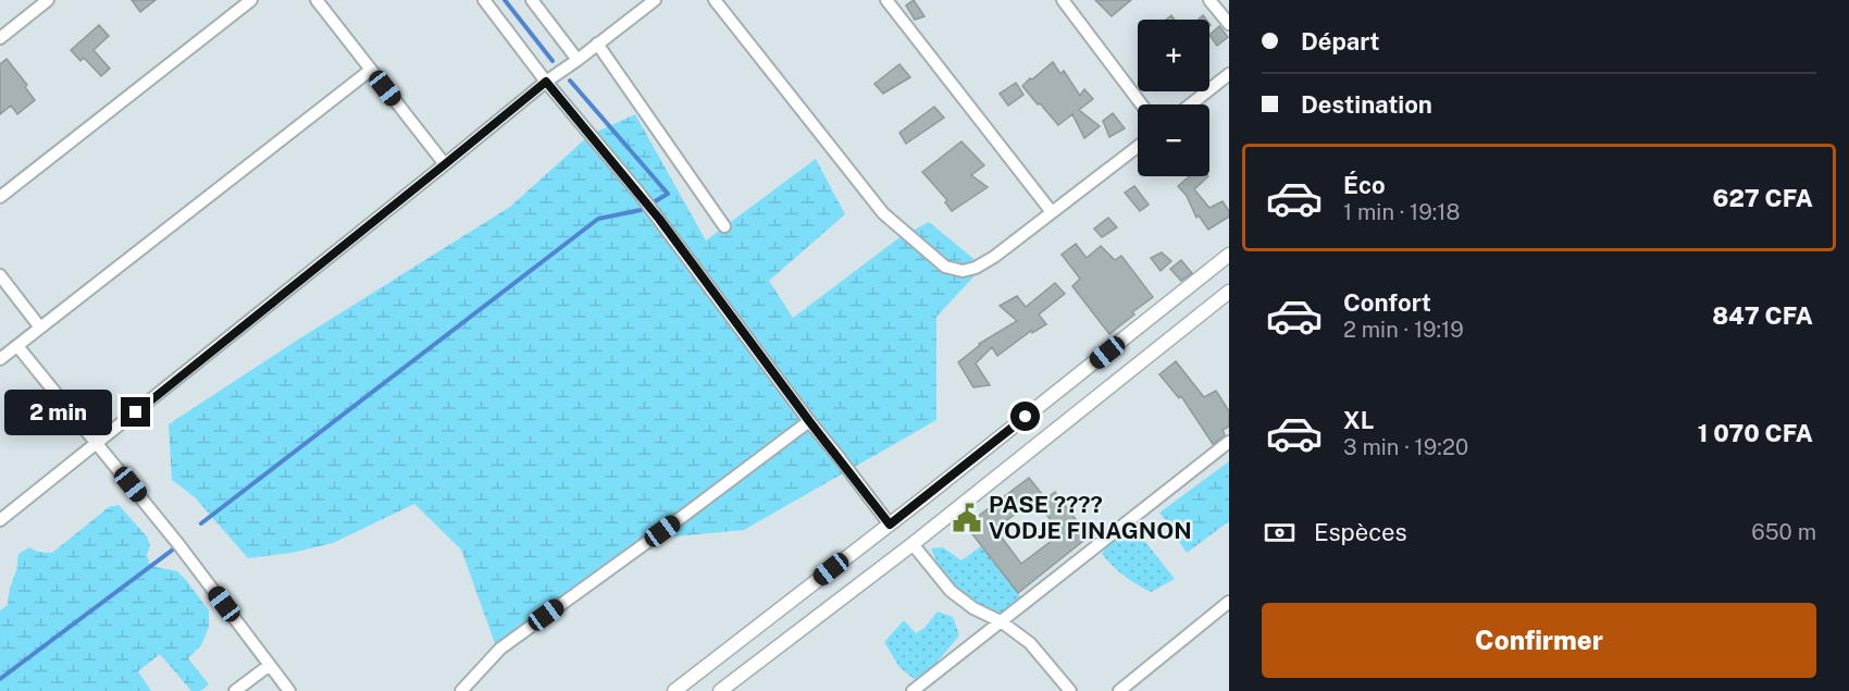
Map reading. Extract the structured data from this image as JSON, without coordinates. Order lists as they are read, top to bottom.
{
  "places": {
    "public building": ["PASE ???? VODJE FINAGNON"]
  },
  "page": {
    "banner": ["Départ", "Destination"],
    "map_buttons": ["+", "−"],
    "list": [
      {
        "name": "Éco",
        "note": "1 min · 19:18",
        "value": "627 CFA"
      },
      {
        "name": "Confort",
        "note": "2 min · 19:19",
        "value": "847 CFA"
      },
      {
        "name": "XL",
        "note": "3 min · 19:20",
        "value": "1 070 CFA"
      }
    ],
    "bubble": "2 min",
    "pay": ["Espèces", "650 m"],
    "buttons": "Confirmer"
  }
}
